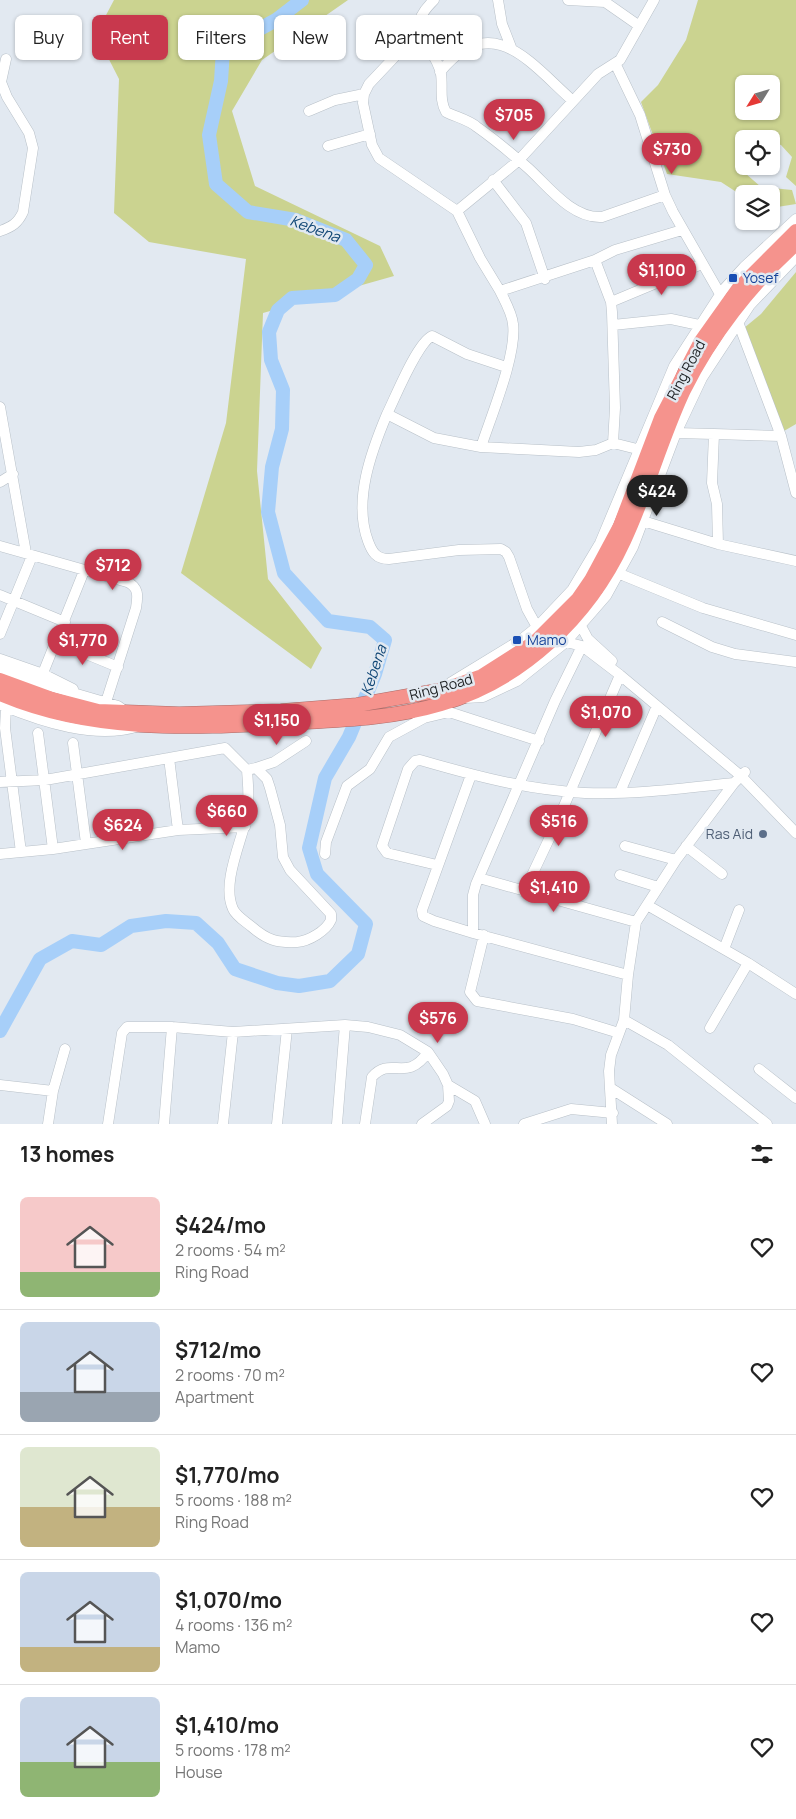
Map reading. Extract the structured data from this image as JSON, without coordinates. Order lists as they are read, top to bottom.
{
  "streets": {
    "highway": ["Ring Road"]
  },
  "water": ["Kebena"],
  "places": {
    "transit": ["Yosef", "Mamo"],
    "other": ["Ras Aid"]
  },
  "north": "bottom left",
  "page": {
    "chip": [
      "Buy",
      "Rent",
      "Filters",
      "New",
      "Apartment"
    ],
    "price": [
      "$705",
      "$730",
      "$1,100",
      "$424",
      "$712",
      "$1,770",
      "$1,070",
      "$1,150",
      "$660",
      "$516",
      "$624",
      "$1,410",
      "$576"
    ],
    "heading": "13 homes",
    "list": [
      {
        "name": "$424/mo",
        "note": "2 rooms · 54 m² · Ring Road"
      },
      {
        "name": "$712/mo",
        "note": "2 rooms · 70 m² · Apartment"
      },
      {
        "name": "$1,770/mo",
        "note": "5 rooms · 188 m² · Ring Road"
      },
      {
        "name": "$1,070/mo",
        "note": "4 rooms · 136 m² · Mamo"
      },
      {
        "name": "$1,410/mo",
        "note": "5 rooms · 178 m² · House"
      }
    ]
  }
}
